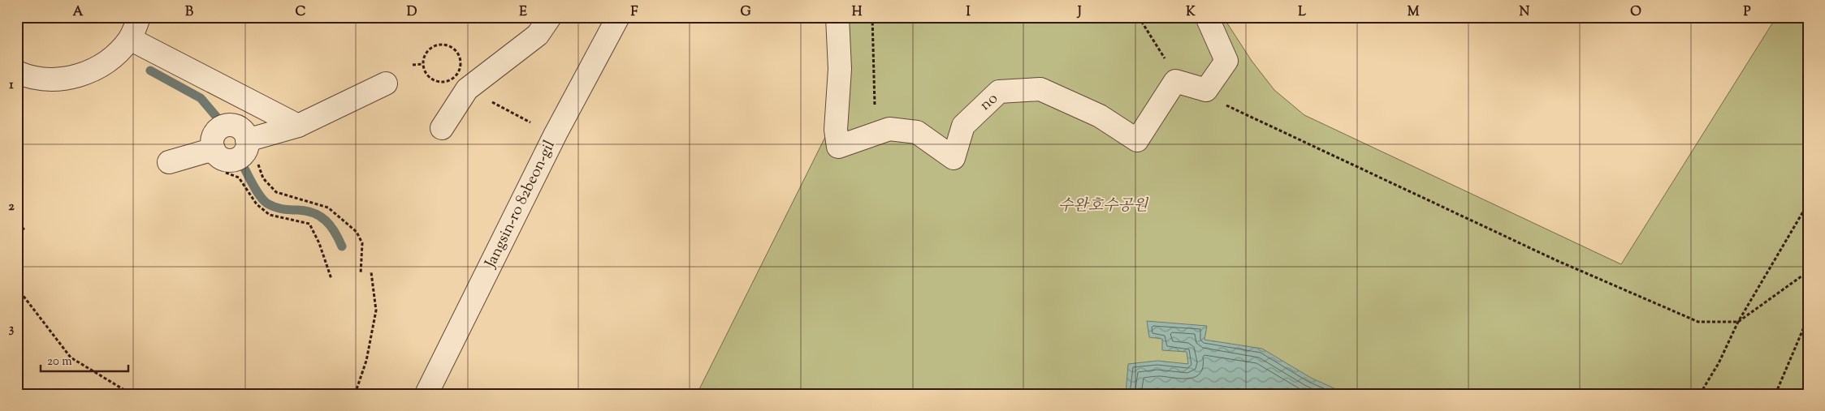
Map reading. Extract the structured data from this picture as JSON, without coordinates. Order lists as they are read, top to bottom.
{
  "streets": {
    "street": ["no", "Jangsin-ro 82beon-gil"]
  },
  "parks": ["수완호수공원"],
  "scale_bar": "20 m",
  "grid": {
    "columns": [
      "A",
      "B",
      "C",
      "D",
      "E",
      "F",
      "G",
      "H",
      "I",
      "J",
      "K",
      "L",
      "M",
      "N",
      "O",
      "P"
    ],
    "rows": ["1", "2", "3"]
  }
}
